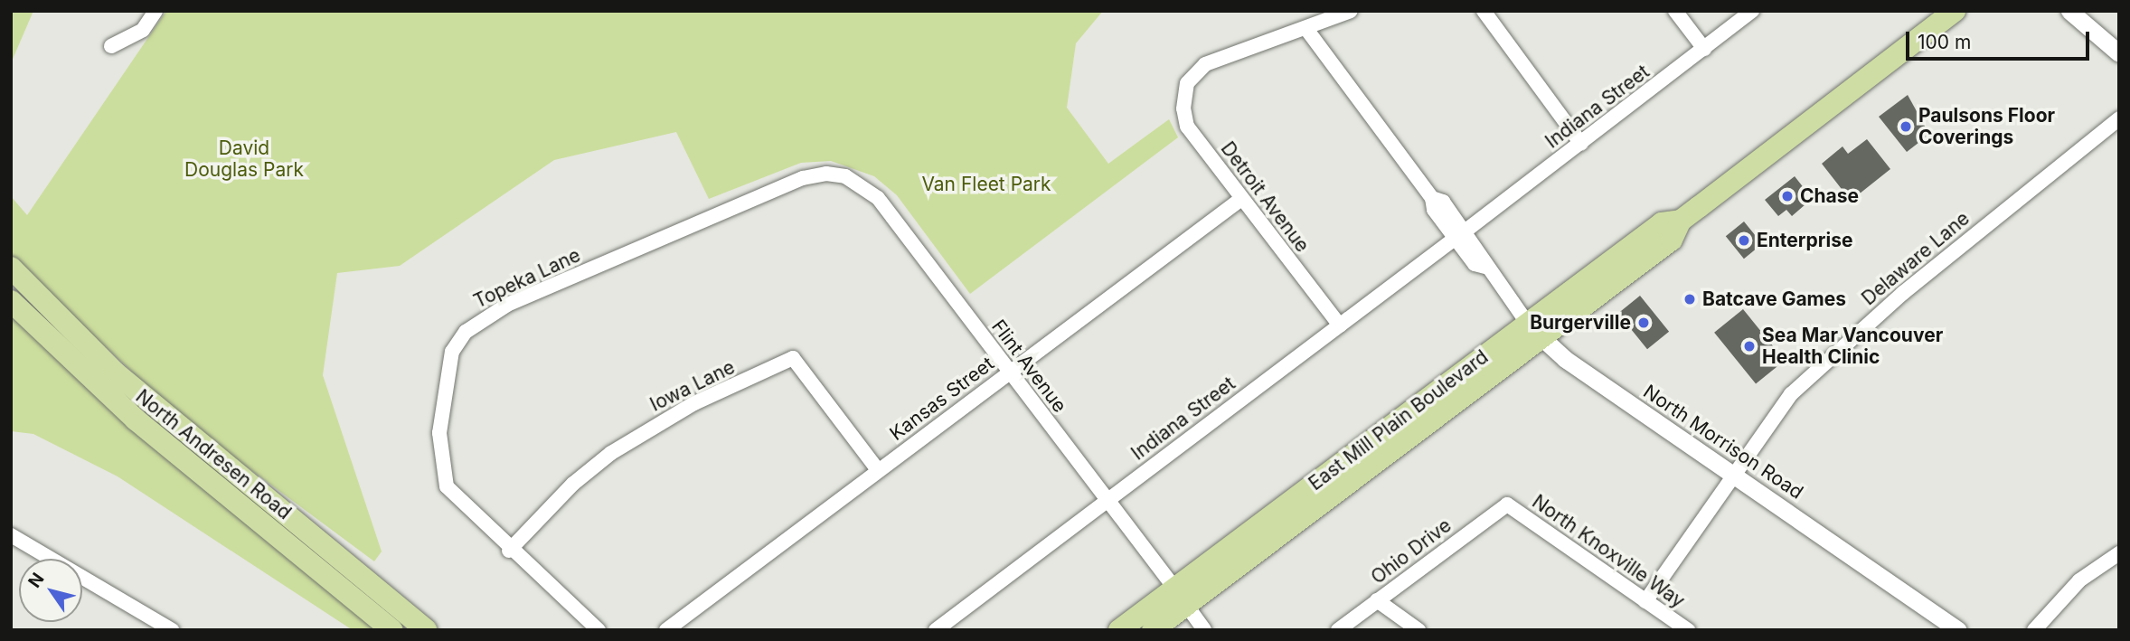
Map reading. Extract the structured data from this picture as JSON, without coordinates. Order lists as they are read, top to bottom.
{
  "streets": {
    "main road": ["East Mill Plain Boulevard", "North Andresen Road"],
    "street": [
      "Indiana Street",
      "Detroit Avenue",
      "Delaware Lane",
      "Topeka Lane",
      "Flint Avenue",
      "Iowa Lane",
      "Kansas Street",
      "North Morrison Road",
      "Ohio Drive",
      "North Knoxville Way"
    ]
  },
  "crossings": [
    ["Indiana Street", "Detroit Avenue"],
    ["Indiana Street", "Flint Avenue"],
    ["Indiana Street", "North Morrison Road"],
    ["Detroit Avenue", "Kansas Street"],
    ["Detroit Avenue", "North Morrison Road"],
    ["Delaware Lane", "North Morrison Road"],
    ["Delaware Lane", "North Knoxville Way"],
    ["Topeka Lane", "Flint Avenue"],
    ["Topeka Lane", "Iowa Lane"],
    ["Flint Avenue", "Kansas Street"],
    ["Flint Avenue", "East Mill Plain Boulevard"],
    ["Iowa Lane", "Kansas Street"],
    ["East Mill Plain Boulevard", "North Morrison Road"],
    ["Ohio Drive", "North Knoxville Way"]
  ],
  "parks": ["David Douglas Park", "Van Fleet Park"],
  "places": [
    "Paulsons Floor Coverings",
    "Chase",
    "Enterprise",
    "Batcave Games",
    "Burgerville",
    "Sea Mar Vancouver Health Clinic"
  ],
  "scale_bar": "100 m",
  "north": "top left"
}
